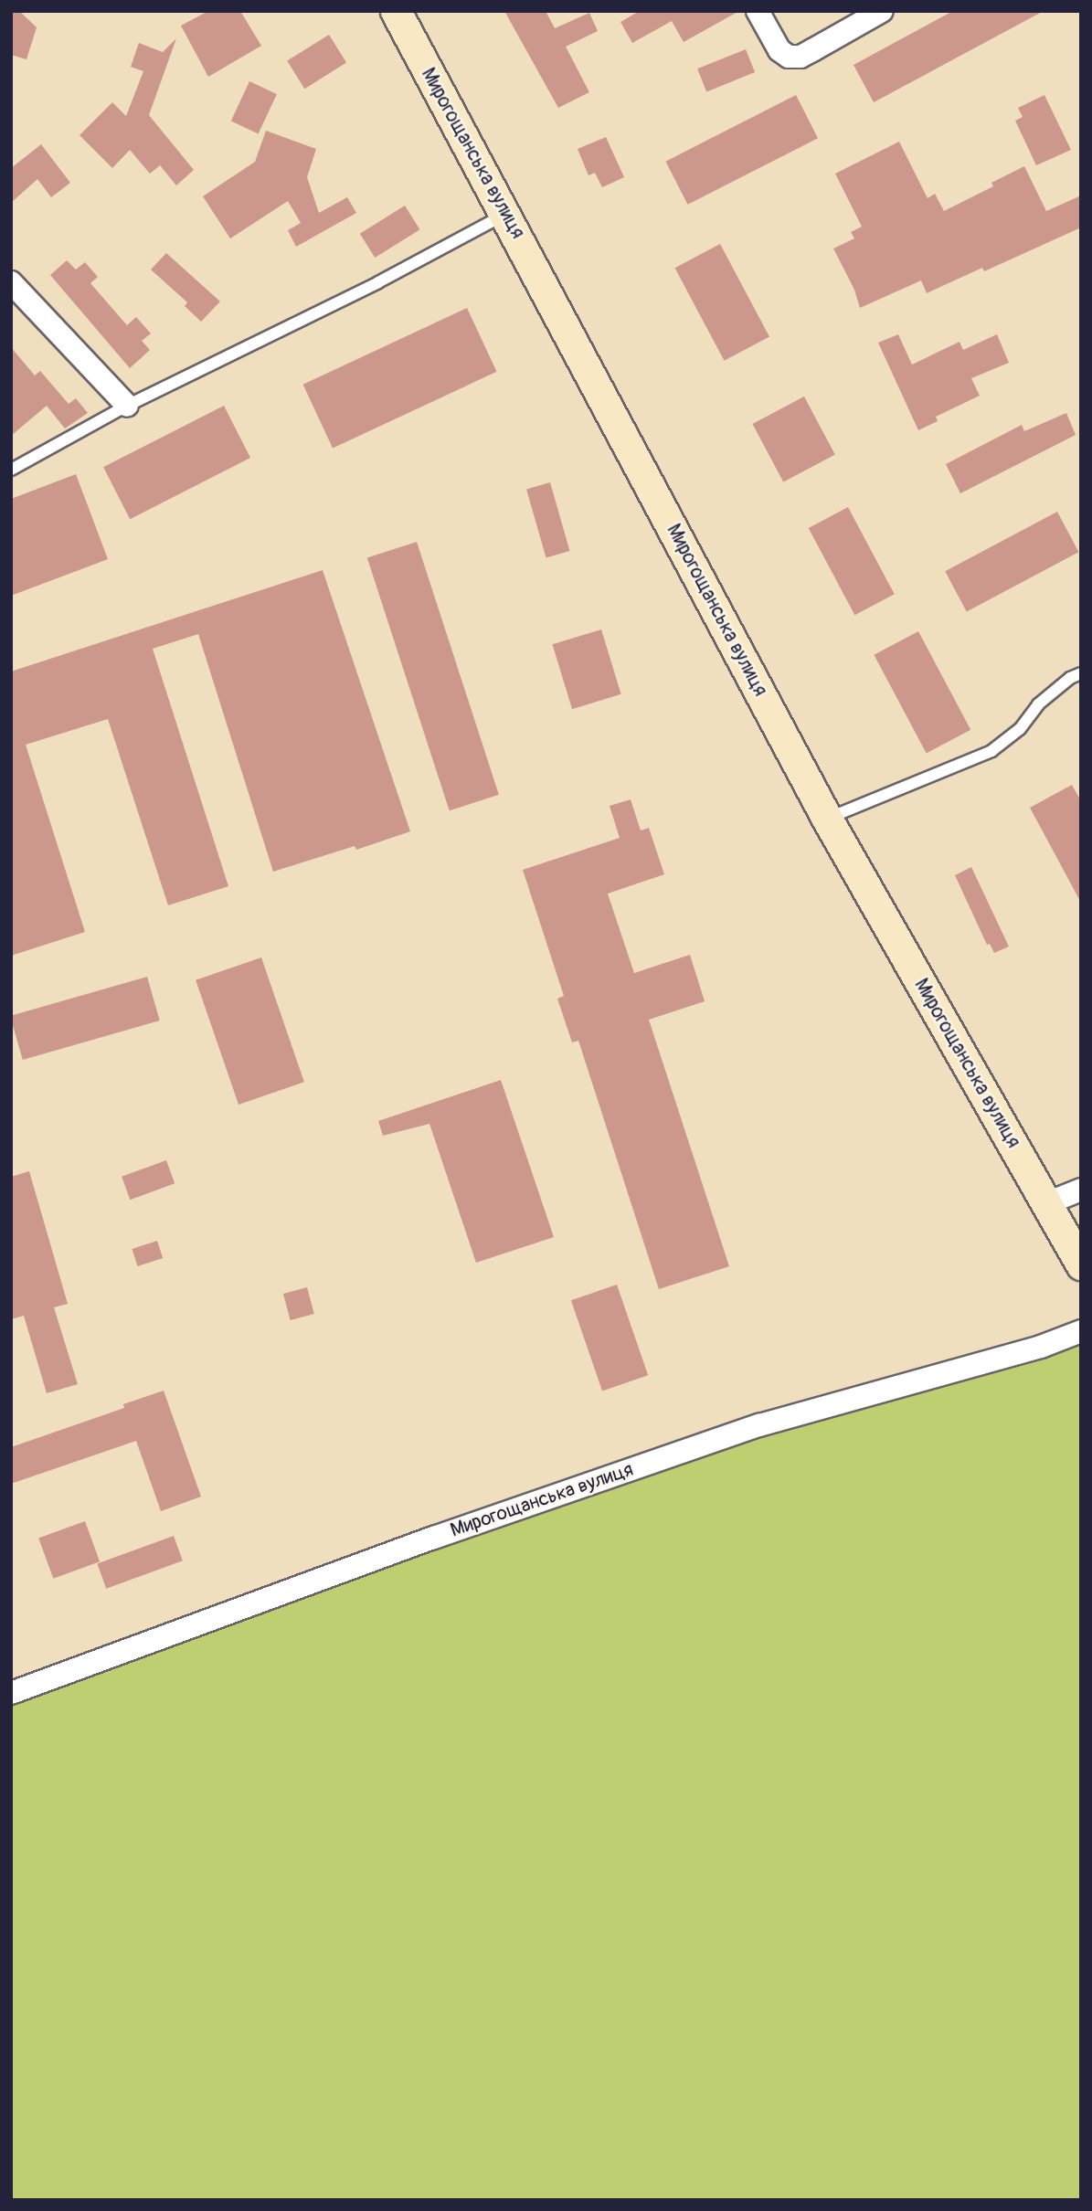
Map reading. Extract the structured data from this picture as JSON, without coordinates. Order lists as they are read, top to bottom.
{
  "streets": {
    "main road": ["Мирогощанська вулиця"]
  }
}
